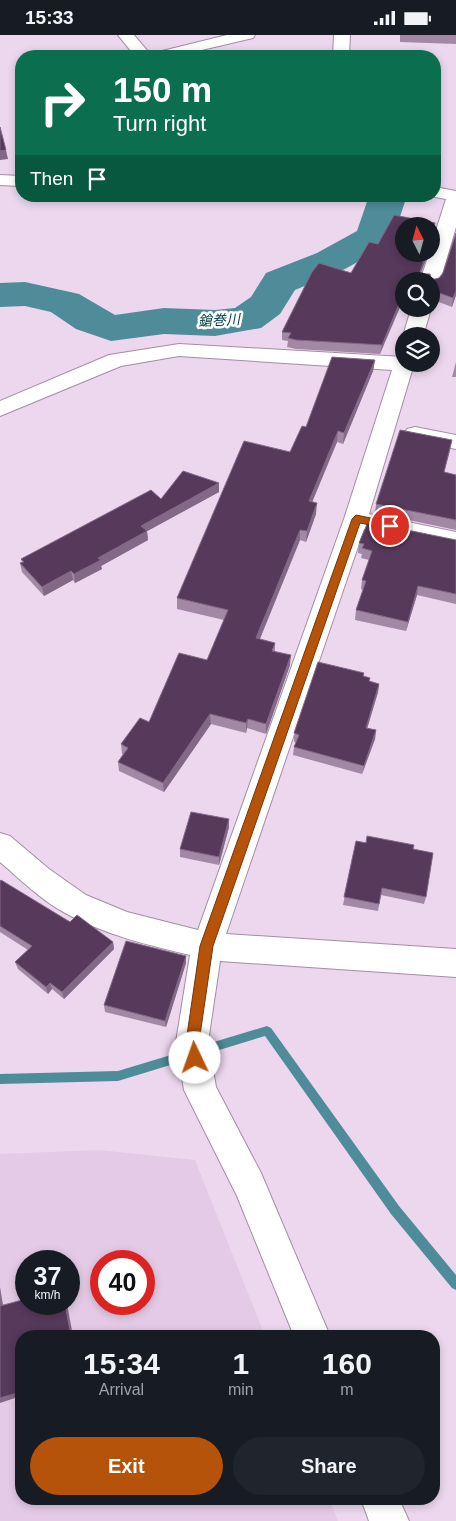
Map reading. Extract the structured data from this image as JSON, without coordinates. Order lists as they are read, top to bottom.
{
  "water": ["鎗巻川"],
  "north": "top",
  "page": {
    "status": "15:33",
    "turn": ["150 m", "Turn right"],
    "then": "Then",
    "speed": "37 km/h",
    "limit": "40",
    "eta": [
      "15:34",
      "Arrival",
      "1",
      "min",
      "160",
      "m"
    ],
    "buttons": ["Exit", "Share"]
  }
}
